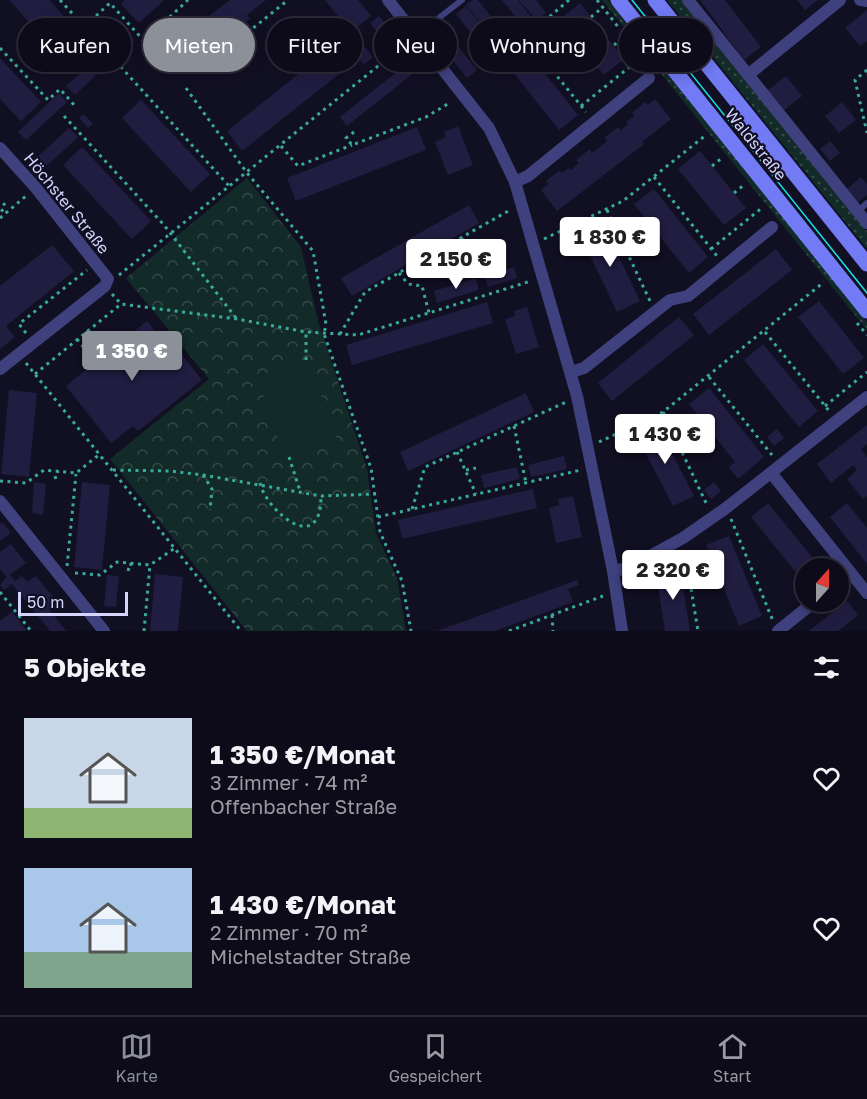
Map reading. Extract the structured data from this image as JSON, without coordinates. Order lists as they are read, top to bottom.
{
  "streets": {
    "main road": ["Waldstraße"],
    "street": ["Höchster Straße"]
  },
  "scale_bar": "50 m",
  "north": "top",
  "page": {
    "chip": [
      "Kaufen",
      "Mieten",
      "Filter",
      "Neu",
      "Wohnung",
      "Haus"
    ],
    "price": [
      "1 830 €",
      "2 150 €",
      "1 350 €",
      "1 430 €",
      "2 320 €"
    ],
    "scale": "50 m",
    "heading": "5 Objekte",
    "list": [
      {
        "name": "1 350 €/Monat",
        "note": "3 Zimmer · 74 m² · Offenbacher Straße"
      },
      {
        "name": "1 430 €/Monat",
        "note": "2 Zimmer · 70 m² · Michelstadter Straße"
      }
    ],
    "tabs": ["Karte", "Gespeichert", "Start"]
  }
}
